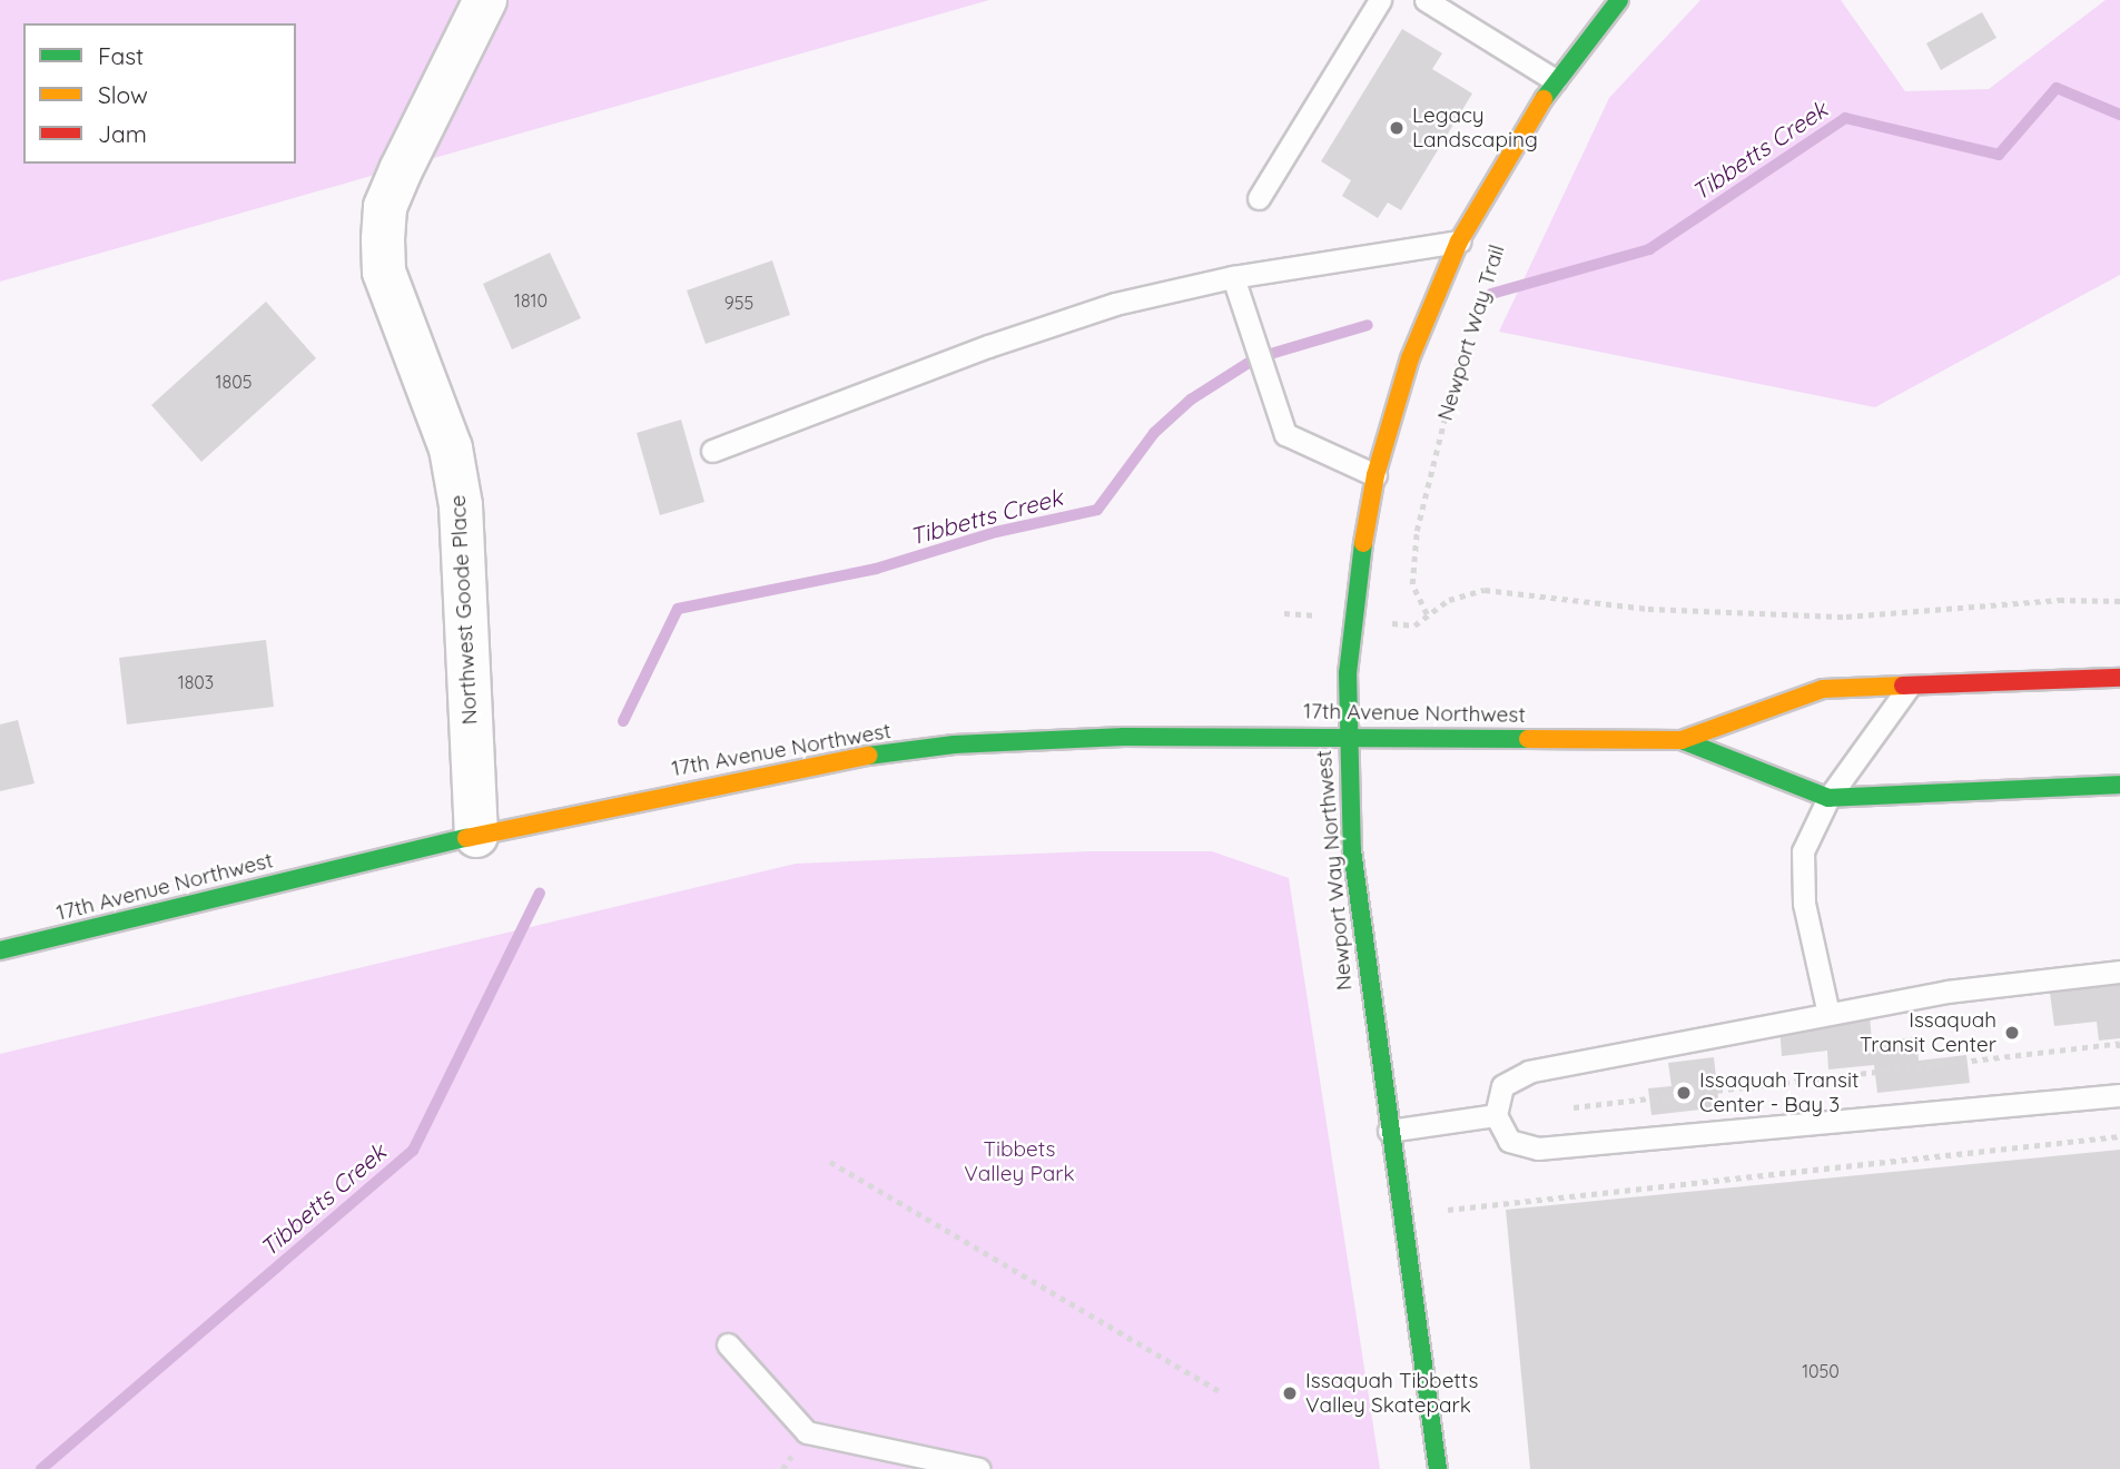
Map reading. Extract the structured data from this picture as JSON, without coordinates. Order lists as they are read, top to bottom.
{
  "streets": {
    "main road": ["17th Avenue Northwest", "Newport Way Northwest"],
    "street": ["Northwest Goode Place"],
    "path": ["Newport Way Trail"]
  },
  "crossings": [
    ["Northwest Goode Place", "17th Avenue Northwest"],
    ["17th Avenue Northwest", "Newport Way Northwest"]
  ],
  "water": ["Tibbetts Creek"],
  "parks": ["Tibbets Valley Park"],
  "places": [
    "Legacy Landscaping",
    "Issaquah Transit Center",
    "Issaquah Transit Center - Bay 3",
    "Issaquah Tibbetts Valley Skatepark"
  ],
  "house_numbers": [
    "1810",
    "955",
    "1805",
    "1803",
    "1050"
  ],
  "legend": ["Fast", "Slow", "Jam"]
}
